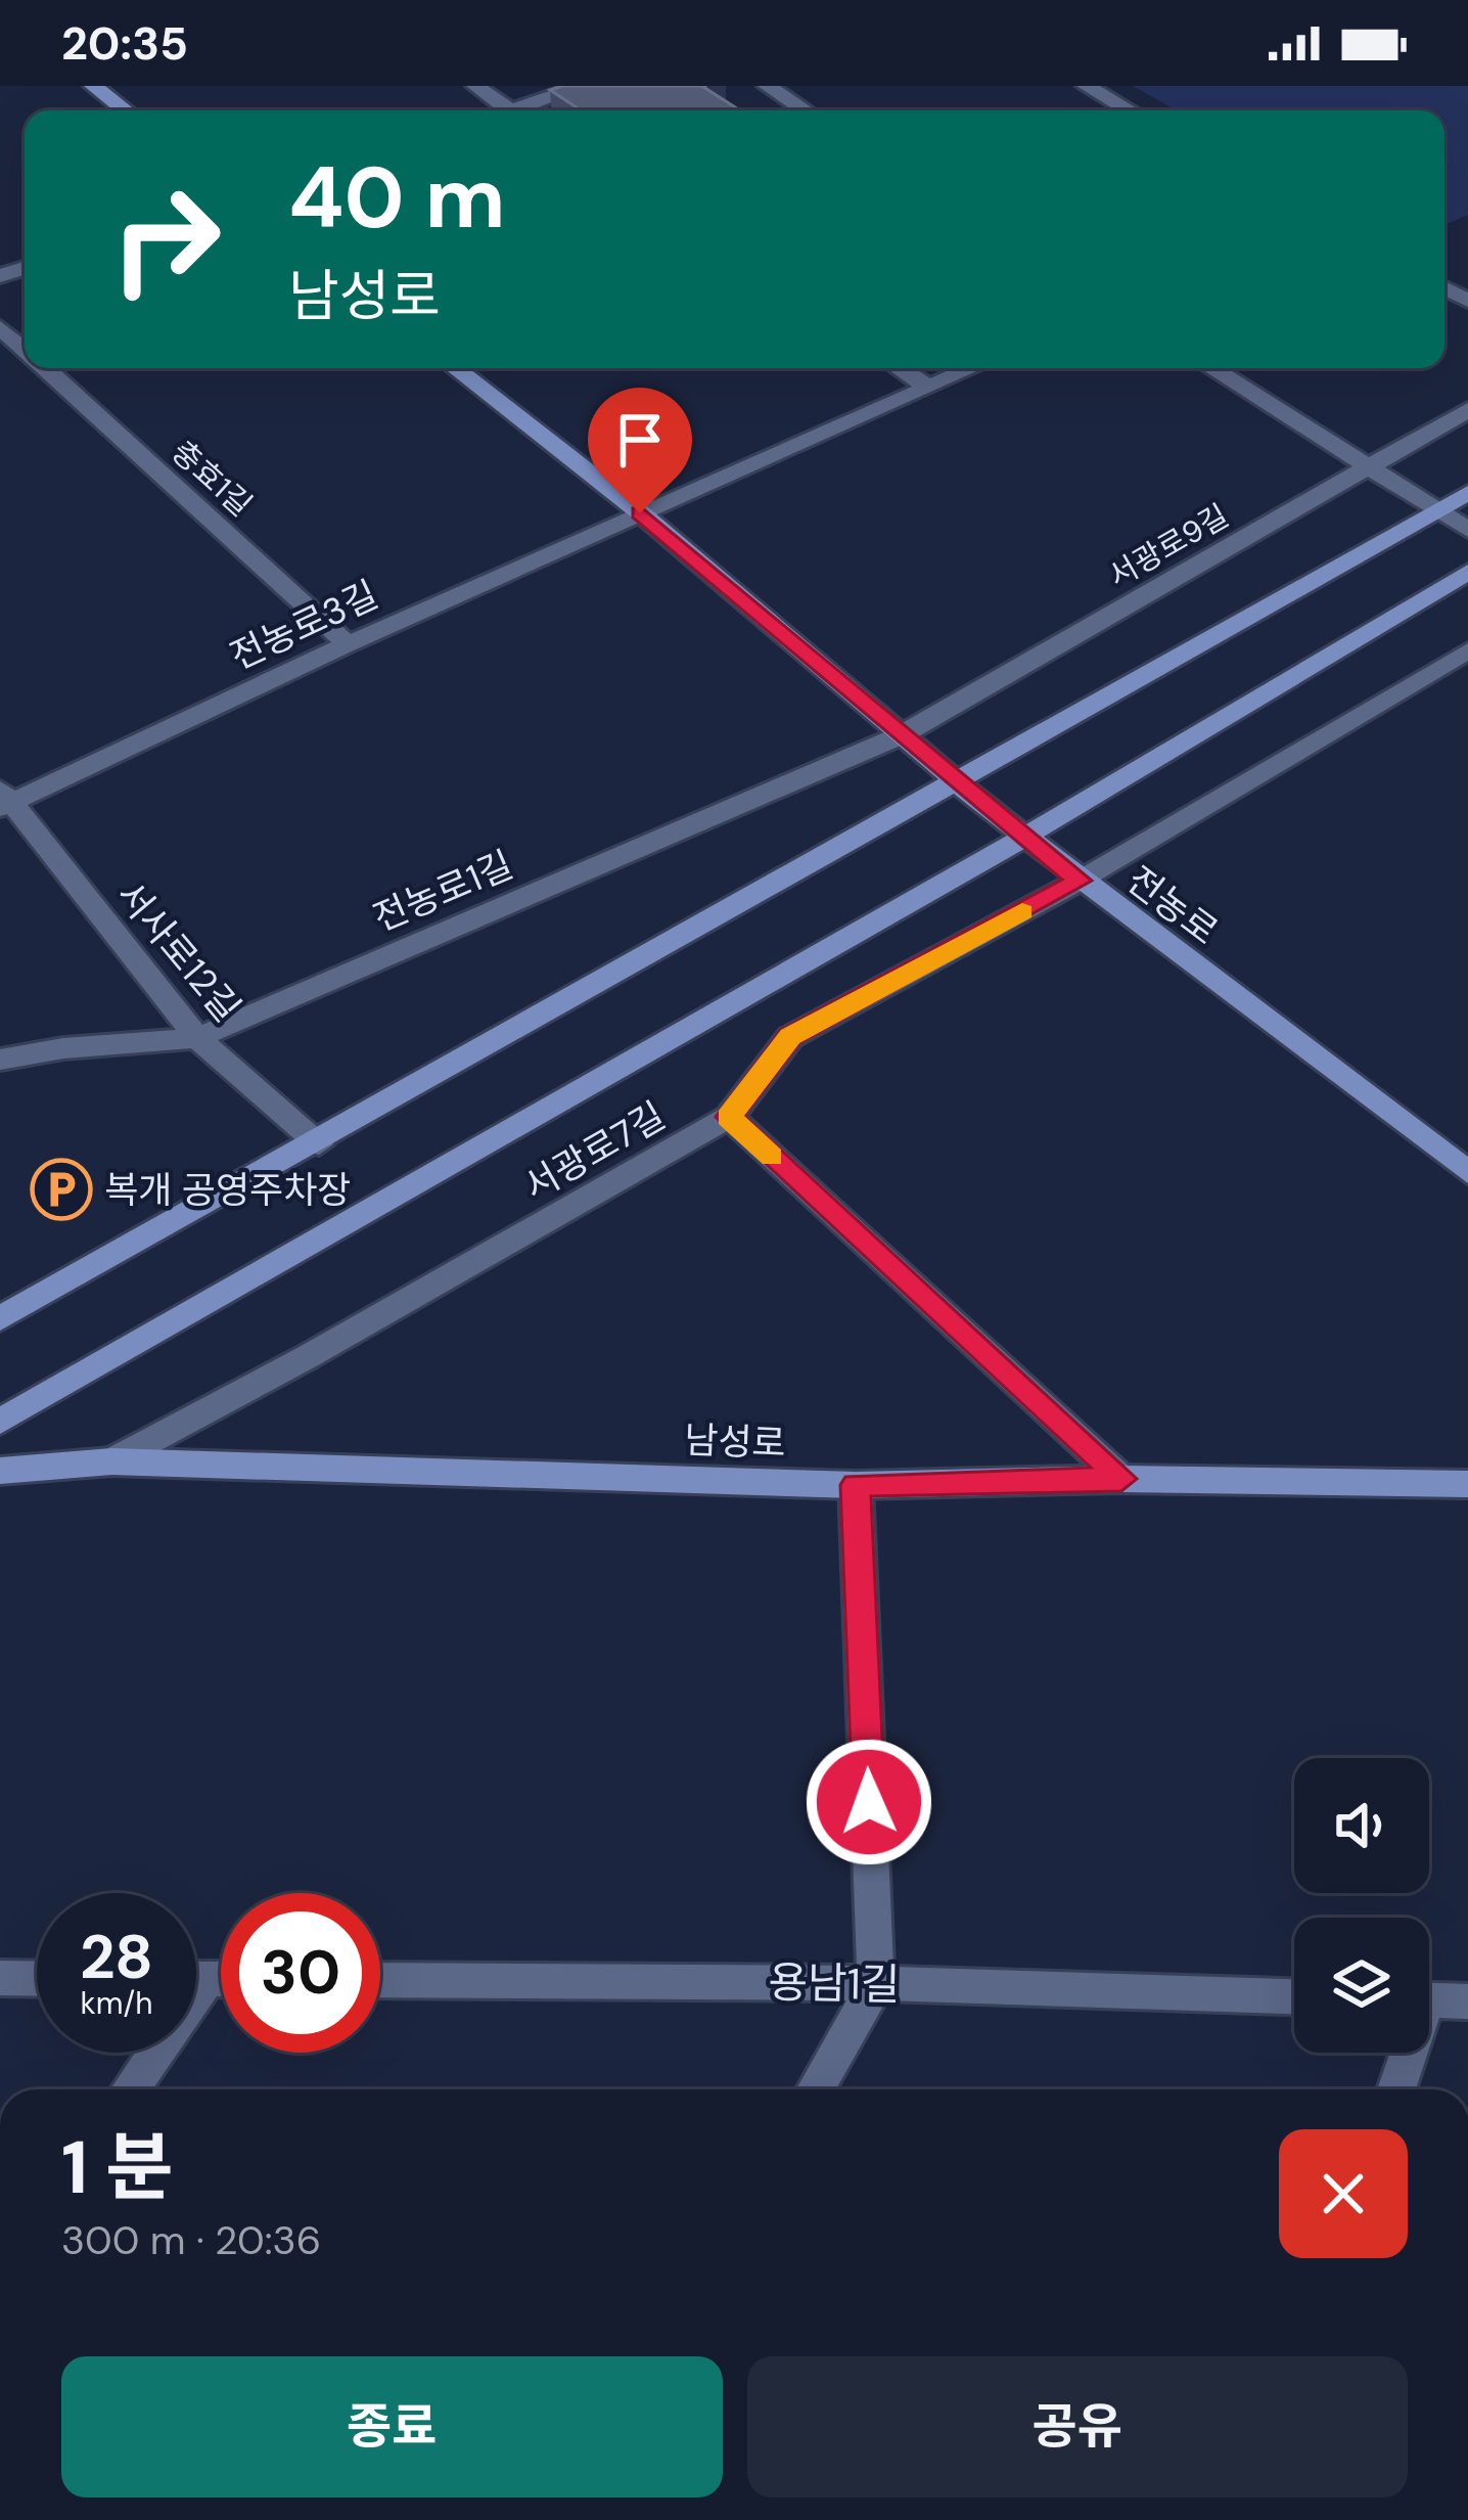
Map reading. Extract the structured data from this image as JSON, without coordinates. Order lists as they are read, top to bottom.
{
  "streets": {
    "street": [
      "충효1길",
      "서광로9길",
      "전농로3길",
      "전농로1길",
      "전농로",
      "서사로12길",
      "서광로7길",
      "남성로",
      "용남1길"
    ]
  },
  "crossings": [
    ["충효1길", "전농로3길"],
    ["서광로9길", "전농로1길"],
    ["서광로9길", "전농로"],
    ["전농로3길", "전농로"],
    ["전농로3길", "서사로12길"],
    ["전농로1길", "전농로"],
    ["전농로1길", "서사로12길"],
    ["전농로", "서광로7길"],
    ["서광로7길", "남성로"]
  ],
  "places": {
    "parking": ["복개 공영주차장"]
  },
  "page": {
    "status": "20:35",
    "turn": ["40 m", "남성로"],
    "speed": "28 km/h",
    "limit": "30",
    "heading": ["1 분", "300 m · 20:36"],
    "buttons": ["종료", "공유"]
  }
}
